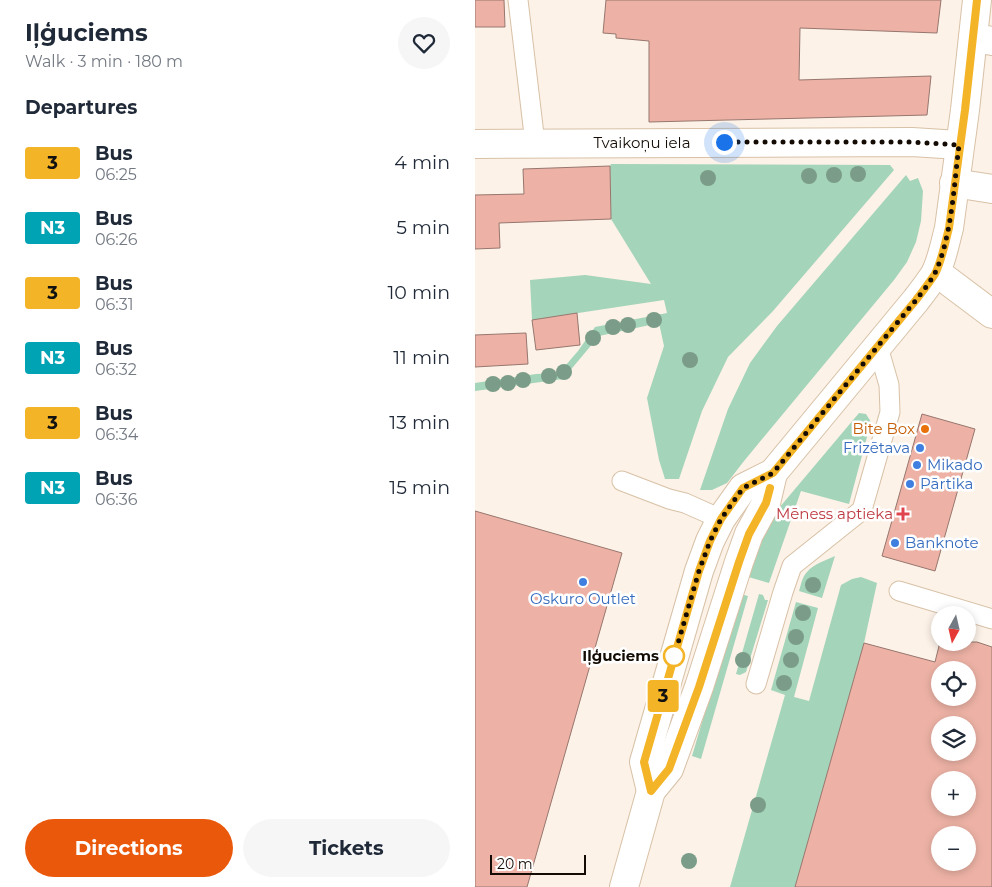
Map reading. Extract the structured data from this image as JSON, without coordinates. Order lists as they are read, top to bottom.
{
  "streets": {
    "main road": ["Tvaikoņu iela"]
  },
  "places": {
    "other": [
      "Bite Box",
      "Frizētava",
      "Mikado",
      "Pārtika",
      "Banknote",
      "Oskuro Outlet",
      "Iļģuciems"
    ],
    "health": ["Mēness aptieka"]
  },
  "lines": ["bus line 3"],
  "scale_bar": "20 m",
  "north": "bottom",
  "page": {
    "heading": [
      ["Iļģuciems", "Walk · 3 min · 180 m"],
      "Departures"
    ],
    "on_map": "3",
    "list": [
      {
        "mark": "3",
        "name": "Bus",
        "note": "06:25",
        "value": "4 min"
      },
      {
        "mark": "N3",
        "name": "Bus",
        "note": "06:26",
        "value": "5 min"
      },
      {
        "mark": "3",
        "name": "Bus",
        "note": "06:31",
        "value": "10 min"
      },
      {
        "mark": "N3",
        "name": "Bus",
        "note": "06:32",
        "value": "11 min"
      },
      {
        "mark": "3",
        "name": "Bus",
        "note": "06:34",
        "value": "13 min"
      },
      {
        "mark": "N3",
        "name": "Bus",
        "note": "06:36",
        "value": "15 min"
      }
    ],
    "map_buttons": ["+", "−"],
    "buttons": ["Directions", "Tickets"],
    "scale": "20 m"
  }
}
